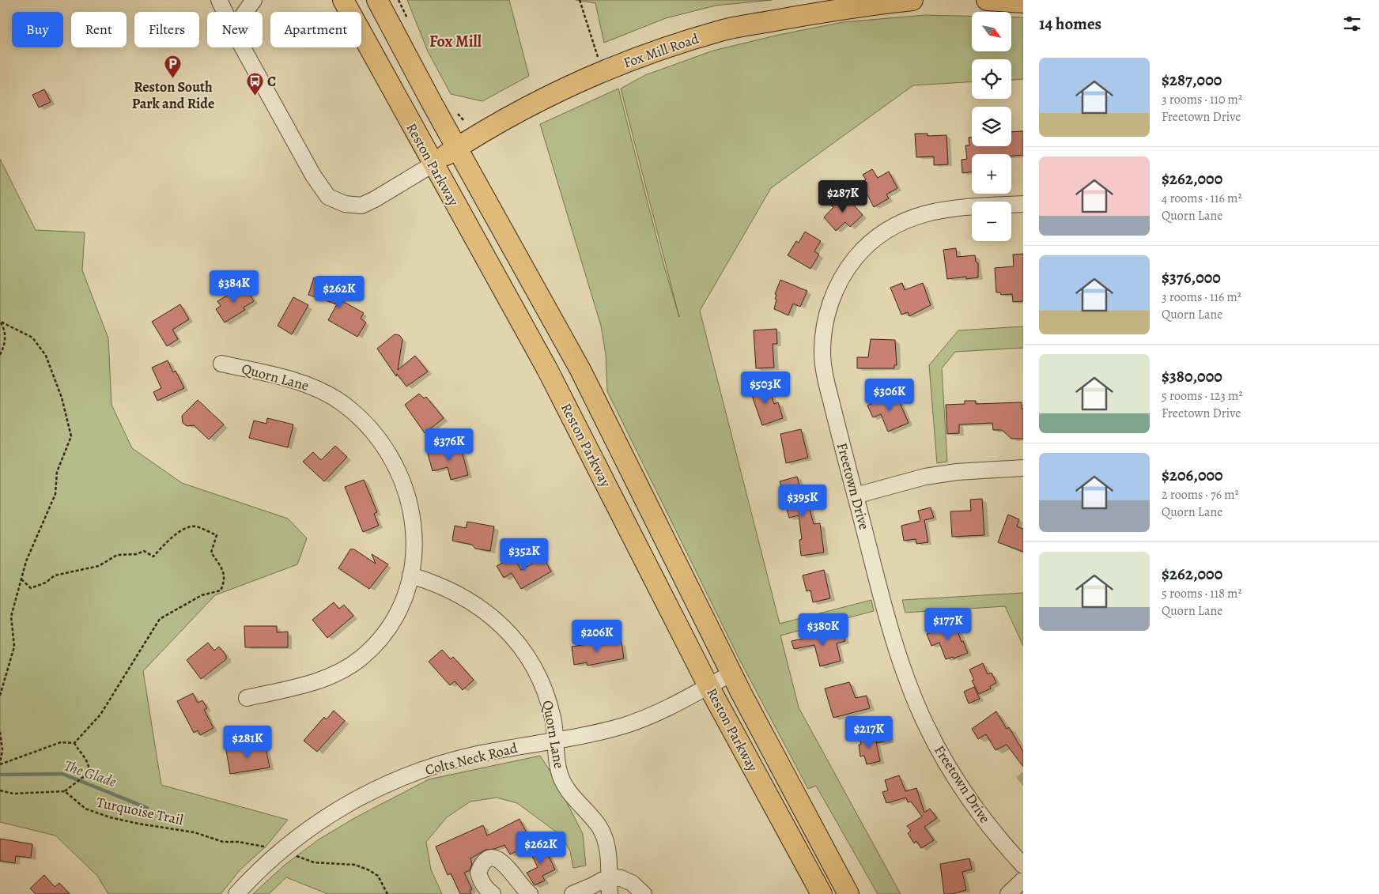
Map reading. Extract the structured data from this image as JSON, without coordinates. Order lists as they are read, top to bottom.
{
  "streets": {
    "main road": ["Fox Mill Road", "Reston Parkway"],
    "street": ["Quorn Lane", "Freetown Drive", "Colts Neck Road"],
    "path": ["Turquoise Trail"]
  },
  "crossings": [
    ["Fox Mill Road", "Reston Parkway"],
    ["Reston Parkway", "Colts Neck Road"],
    ["Quorn Lane", "Colts Neck Road"],
    ["Colts Neck Road", "Turquoise Trail"]
  ],
  "districts": ["Fox Mill"],
  "water": ["The Glade"],
  "places": {
    "parking": ["Reston South Park and Ride"],
    "bus stop": ["C"]
  },
  "north": "bottom right",
  "page": {
    "heading": "14 homes",
    "map_buttons": ["+", "−"],
    "chip": [
      "Buy",
      "Rent",
      "Filters",
      "New",
      "Apartment"
    ],
    "list": [
      {
        "name": "$287,000",
        "note": "3 rooms · 110 m² · Freetown Drive"
      },
      {
        "name": "$262,000",
        "note": "4 rooms · 116 m² · Quorn Lane"
      },
      {
        "name": "$376,000",
        "note": "3 rooms · 116 m² · Quorn Lane"
      },
      {
        "name": "$380,000",
        "note": "5 rooms · 123 m² · Freetown Drive"
      },
      {
        "name": "$206,000",
        "note": "2 rooms · 76 m² · Quorn Lane"
      },
      {
        "name": "$262,000",
        "note": "5 rooms · 118 m² · Quorn Lane"
      }
    ],
    "price": [
      "$287K",
      "$384K",
      "$262K",
      "$503K",
      "$306K",
      "$376K",
      "$395K",
      "$352K",
      "$177K",
      "$380K",
      "$206K",
      "$217K",
      "$281K",
      "$262K"
    ]
  }
}
